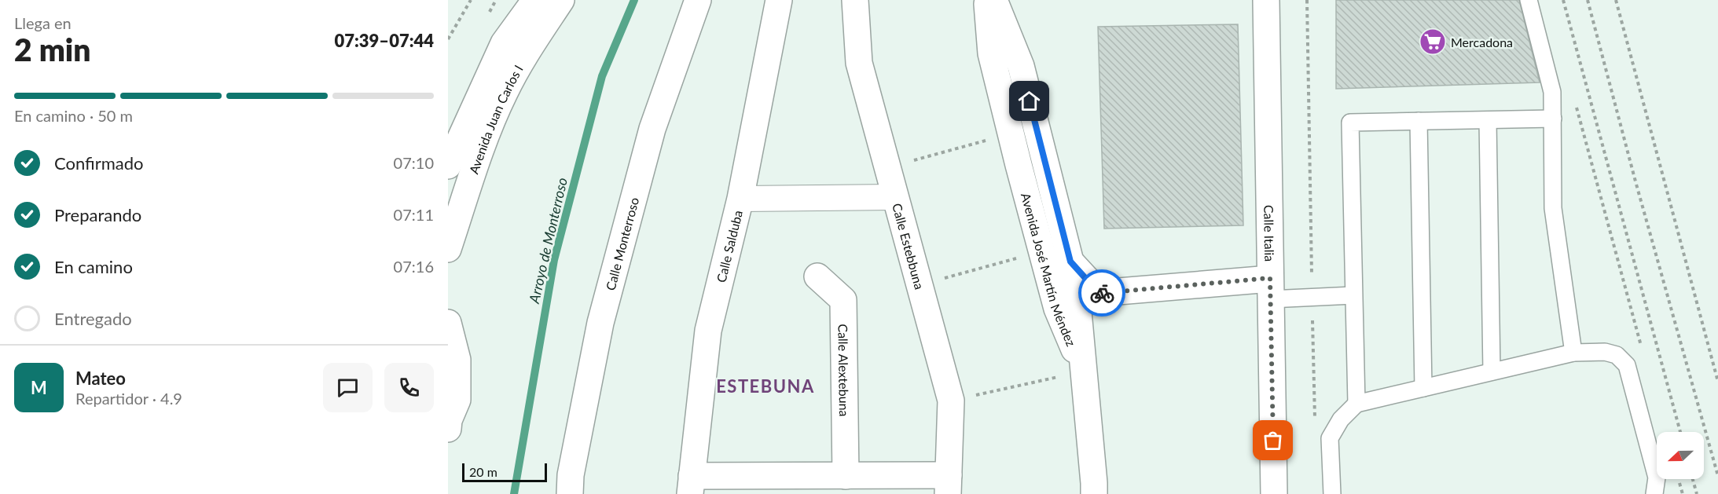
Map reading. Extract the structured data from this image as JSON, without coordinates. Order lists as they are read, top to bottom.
{
  "streets": {
    "street": [
      "Avenida Juan Carlos I",
      "Calle Italia",
      "Calle Monterroso",
      "Calle Salduba",
      "Calle Estebbuna",
      "Avenida José Martín Méndez",
      "Calle Alextebuna"
    ]
  },
  "districts": ["ESTEBUNA"],
  "water": ["Arroyo de Monterroso"],
  "places": {
    "supermarket": ["Mercadona"]
  },
  "scale_bar": "20 m",
  "north": "left",
  "page": {
    "heading": ["2 min", "Llega en", "07:39–07:44"],
    "panel": ["Mateo", "Repartidor · 4.9"],
    "bar": "En camino · 50 m",
    "list": [
      ["Confirmado", "07:10"],
      ["Preparando", "07:11"],
      ["En camino", "07:16"],
      "Entregado"
    ],
    "round": "M",
    "scale": "20 m"
  }
}
